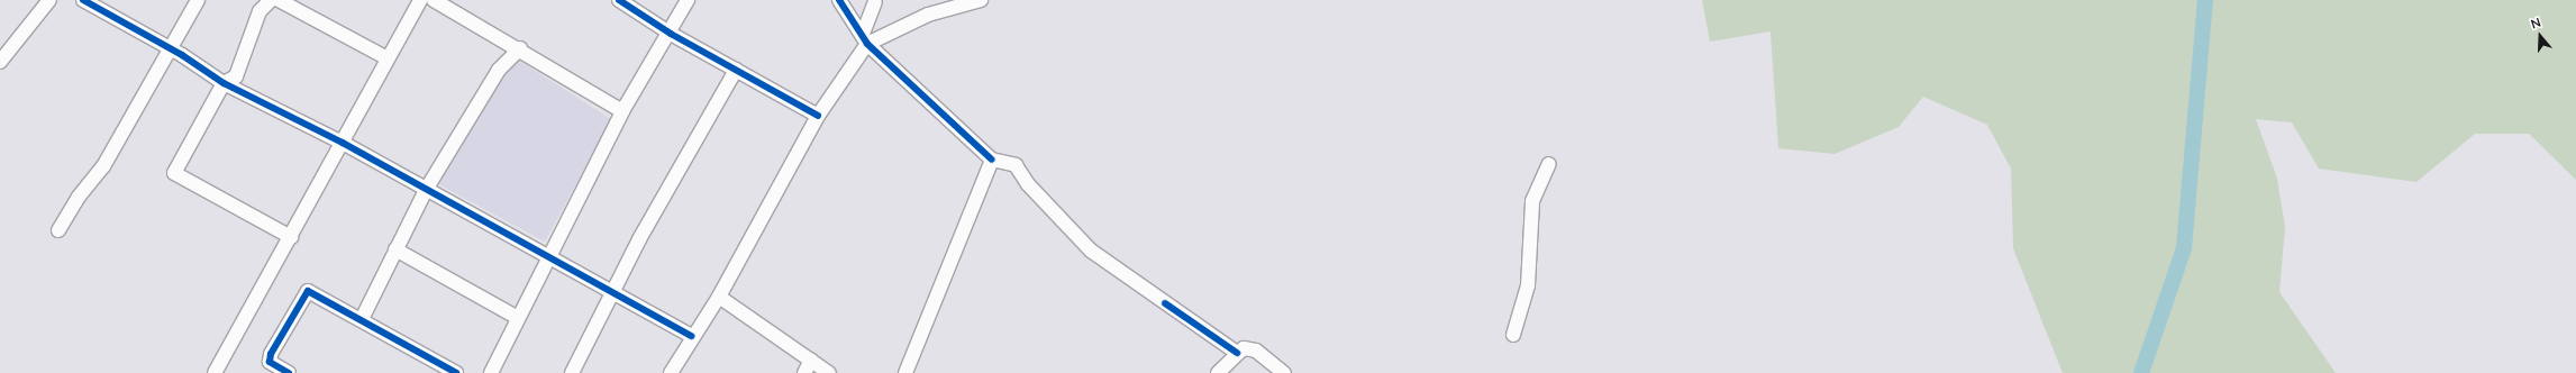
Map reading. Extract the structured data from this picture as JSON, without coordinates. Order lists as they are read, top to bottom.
{
  "north": "top"
}
